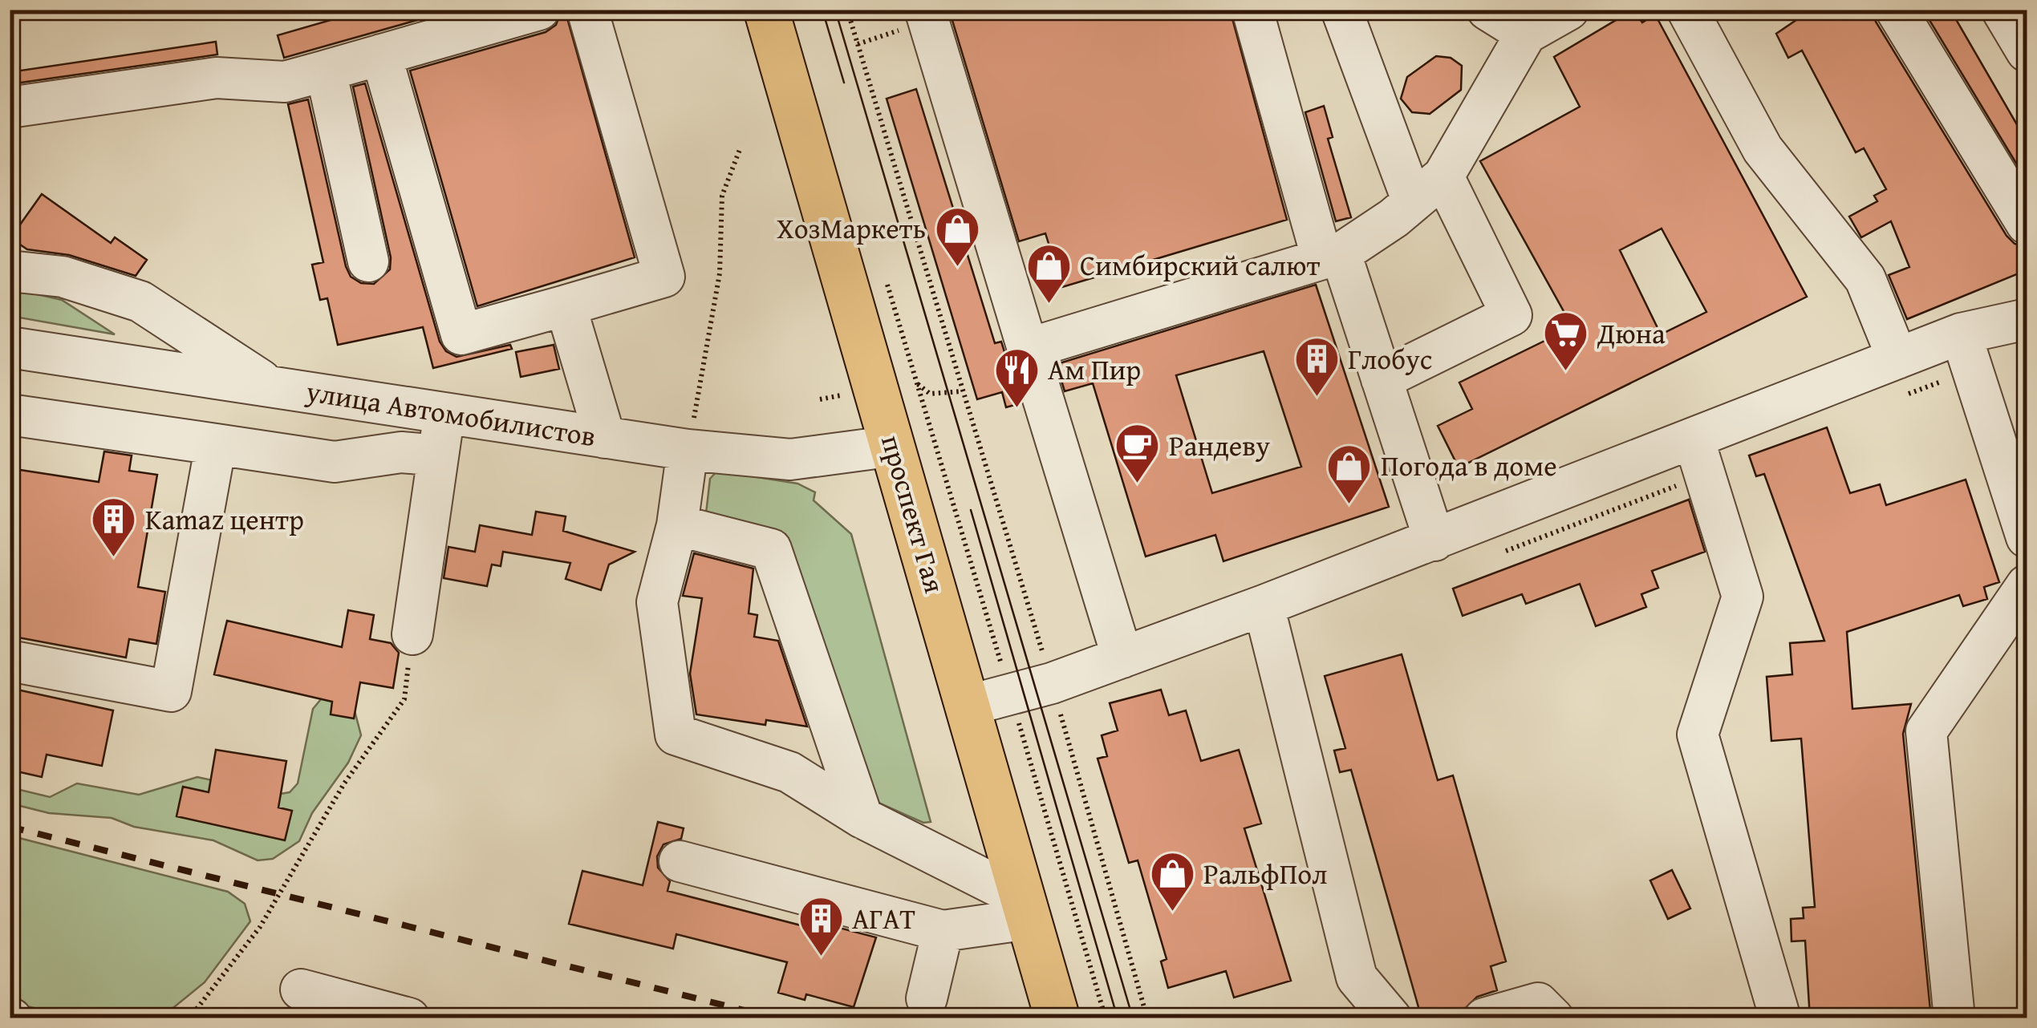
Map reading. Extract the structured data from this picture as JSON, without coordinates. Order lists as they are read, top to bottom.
{
  "streets": {
    "main road": ["проспект Гая"],
    "street": ["улица Автомобилистов"]
  },
  "crossings": [
    ["улица Автомобилистов", "проспект Гая"]
  ],
  "places": {
    "shop": [
      "ХозМаркеть",
      "Симбирский салют",
      "Погода в доме",
      "РальфПол"
    ],
    "supermarket": ["Дюна"],
    "building": ["Глобус", "Kamaz центр", "АГАТ"],
    "restaurant": ["Ам Пир"],
    "cafe": ["Рандеву"]
  }
}
